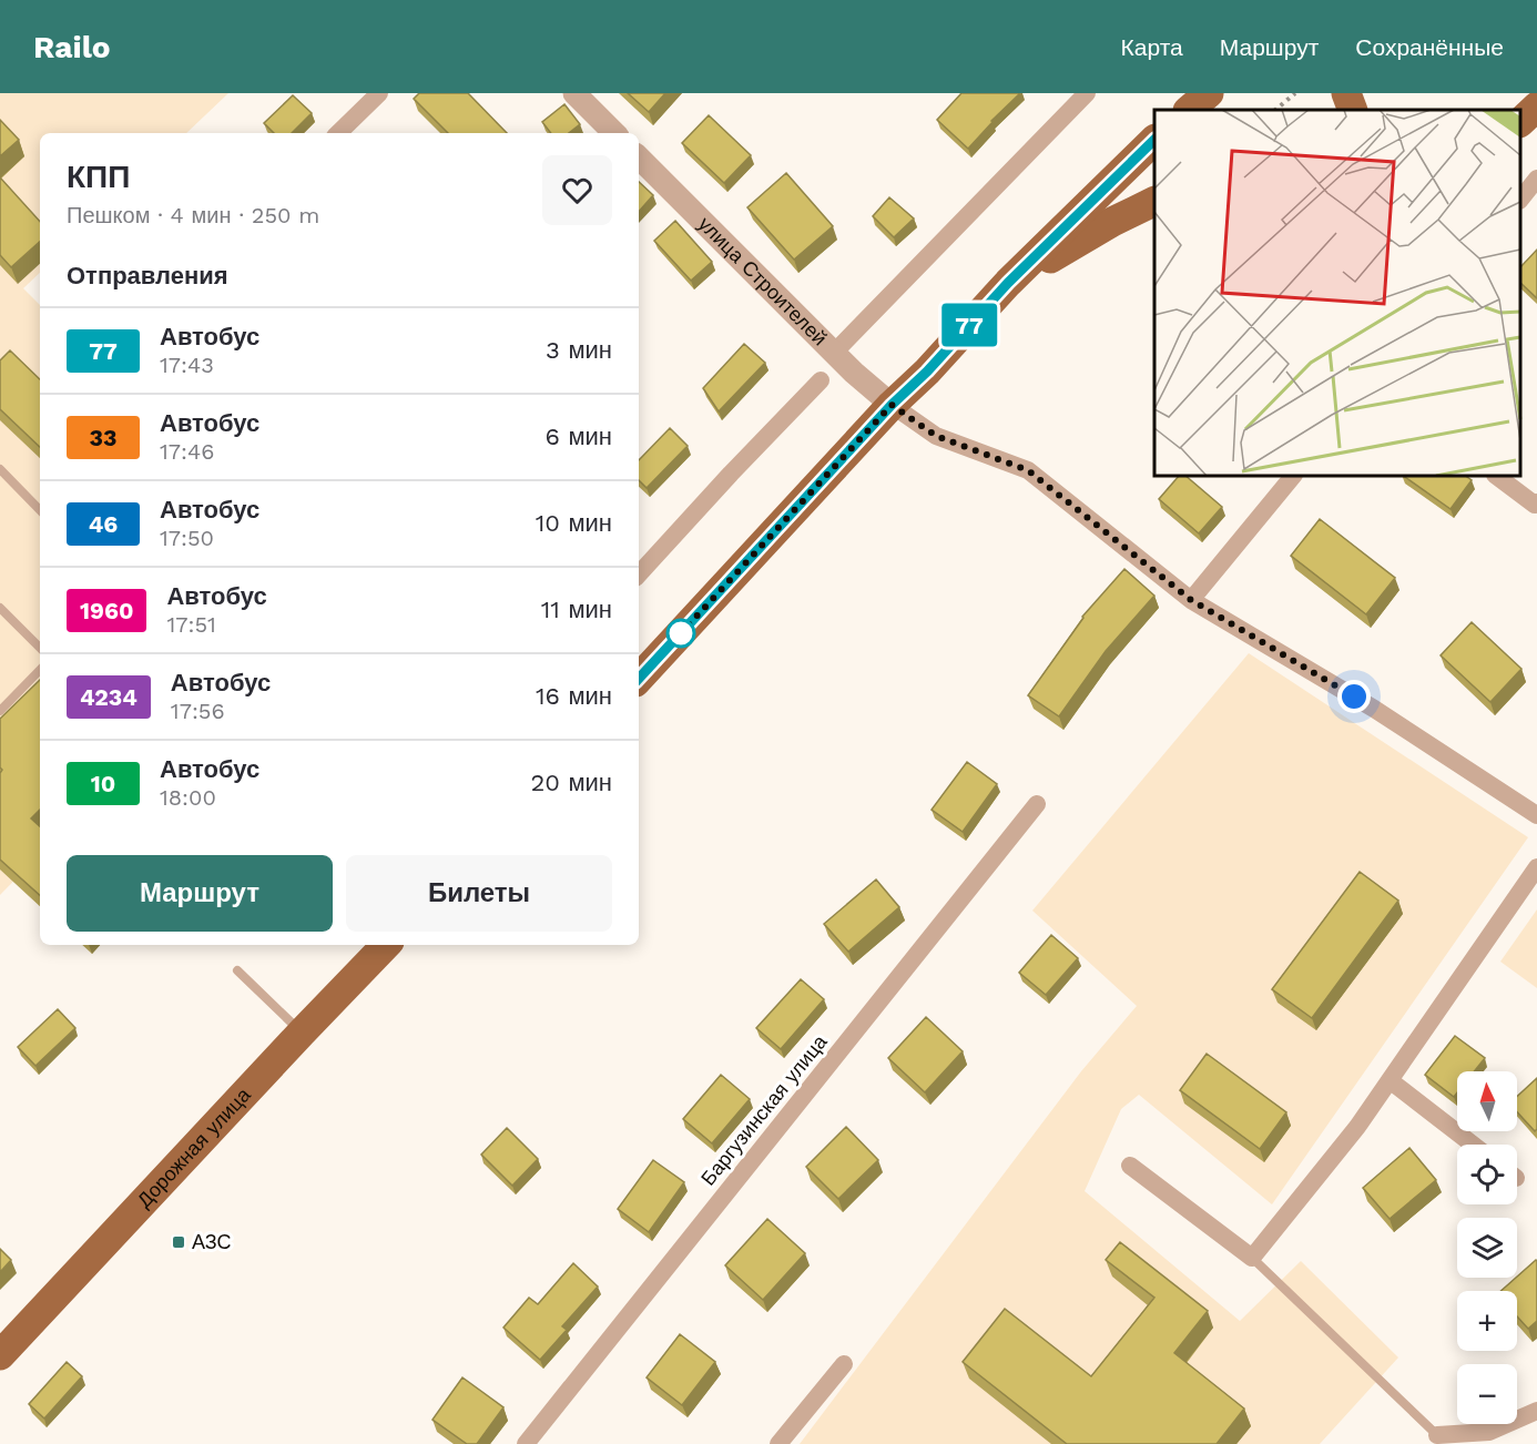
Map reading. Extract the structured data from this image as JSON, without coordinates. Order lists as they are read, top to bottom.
{
  "streets": {
    "main road": ["Дорожная улица"],
    "street": ["улица Строителей", "Баргузинская улица"]
  },
  "places": {
    "transit": ["АЗС"]
  },
  "lines": ["bus line 77"],
  "north": "top",
  "page": {
    "header": "Railo",
    "nav": ["Карта", "Маршрут", "Сохранённые"],
    "on_map": "77",
    "heading": [
      ["КПП", "Пешком · 4 мин · 250 m"],
      "Отправления"
    ],
    "list": [
      {
        "mark": "77",
        "name": "Автобус",
        "note": "17:43",
        "value": "3 мин"
      },
      {
        "mark": "33",
        "name": "Автобус",
        "note": "17:46",
        "value": "6 мин"
      },
      {
        "mark": "46",
        "name": "Автобус",
        "note": "17:50",
        "value": "10 мин"
      },
      {
        "mark": "1960",
        "name": "Автобус",
        "note": "17:51",
        "value": "11 мин"
      },
      {
        "mark": "4234",
        "name": "Автобус",
        "note": "17:56",
        "value": "16 мин"
      },
      {
        "mark": "10",
        "name": "Автобус",
        "note": "18:00",
        "value": "20 мин"
      }
    ],
    "buttons": ["Маршрут", "Билеты"],
    "map_buttons": ["+", "−"]
  }
}
